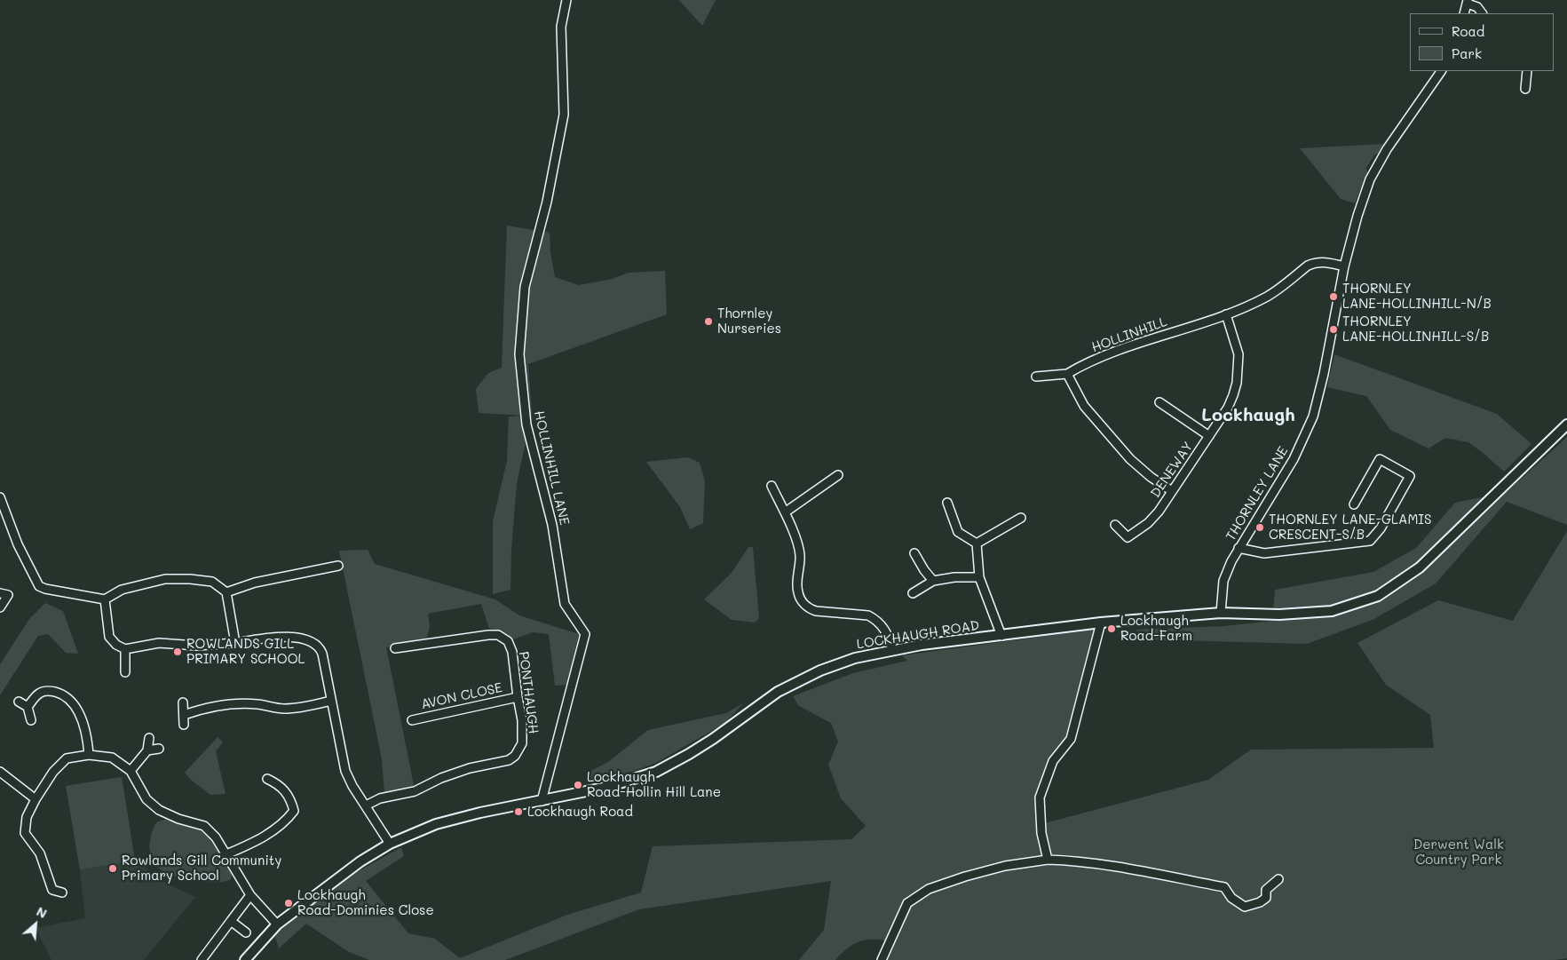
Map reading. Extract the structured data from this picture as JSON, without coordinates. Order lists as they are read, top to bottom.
{
  "streets": {
    "main road": ["LOCKHAUGH ROAD"],
    "street": [
      "HOLLINHILL",
      "HOLLINHILL LANE",
      "DENEWAY",
      "THORNLEY LANE",
      "PONTHAUGH",
      "AVON CLOSE"
    ]
  },
  "crossings": [
    ["HOLLINHILL", "DENEWAY"],
    ["HOLLINHILL", "THORNLEY LANE"],
    ["HOLLINHILL LANE", "LOCKHAUGH ROAD"],
    ["THORNLEY LANE", "LOCKHAUGH ROAD"],
    ["PONTHAUGH", "AVON CLOSE"]
  ],
  "districts": ["Lockhaugh"],
  "parks": ["Derwent Walk Country Park"],
  "places": [
    "THORNLEY LANE-HOLLINHILL-N/B",
    "Thornley Nurseries",
    "THORNLEY LANE-HOLLINHILL-S/B",
    "THORNLEY LANE-GLAMIS CRESCENT-S/B",
    "Lockhaugh Road-Farm",
    "ROWLANDS GILL PRIMARY SCHOOL",
    "Lockhaugh Road-Hollin Hill Lane",
    "Lockhaugh Road",
    "Rowlands Gill Community Primary School",
    "Lockhaugh Road-Dominies Close"
  ],
  "legend": ["Road", "Park"],
  "north": "top right"
}
